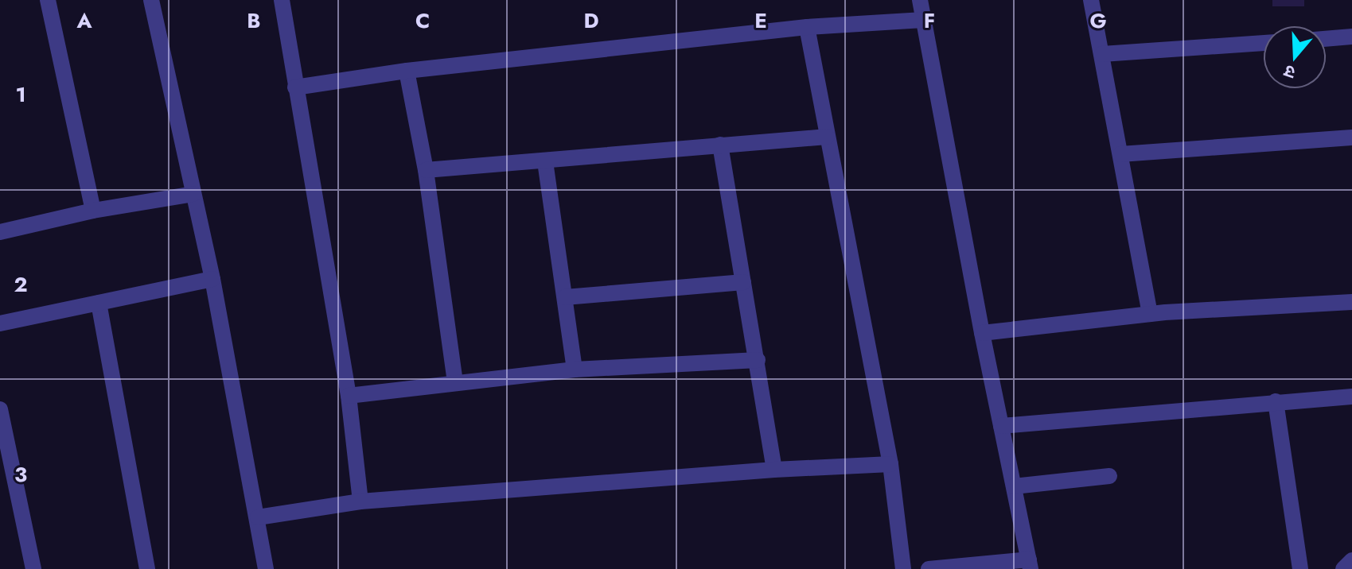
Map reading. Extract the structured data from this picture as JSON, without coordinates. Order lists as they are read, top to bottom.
{
  "north": "bottom",
  "grid": {
    "columns": [
      "A",
      "B",
      "C",
      "D",
      "E",
      "F",
      "G"
    ],
    "rows": ["1", "2", "3"]
  }
}
